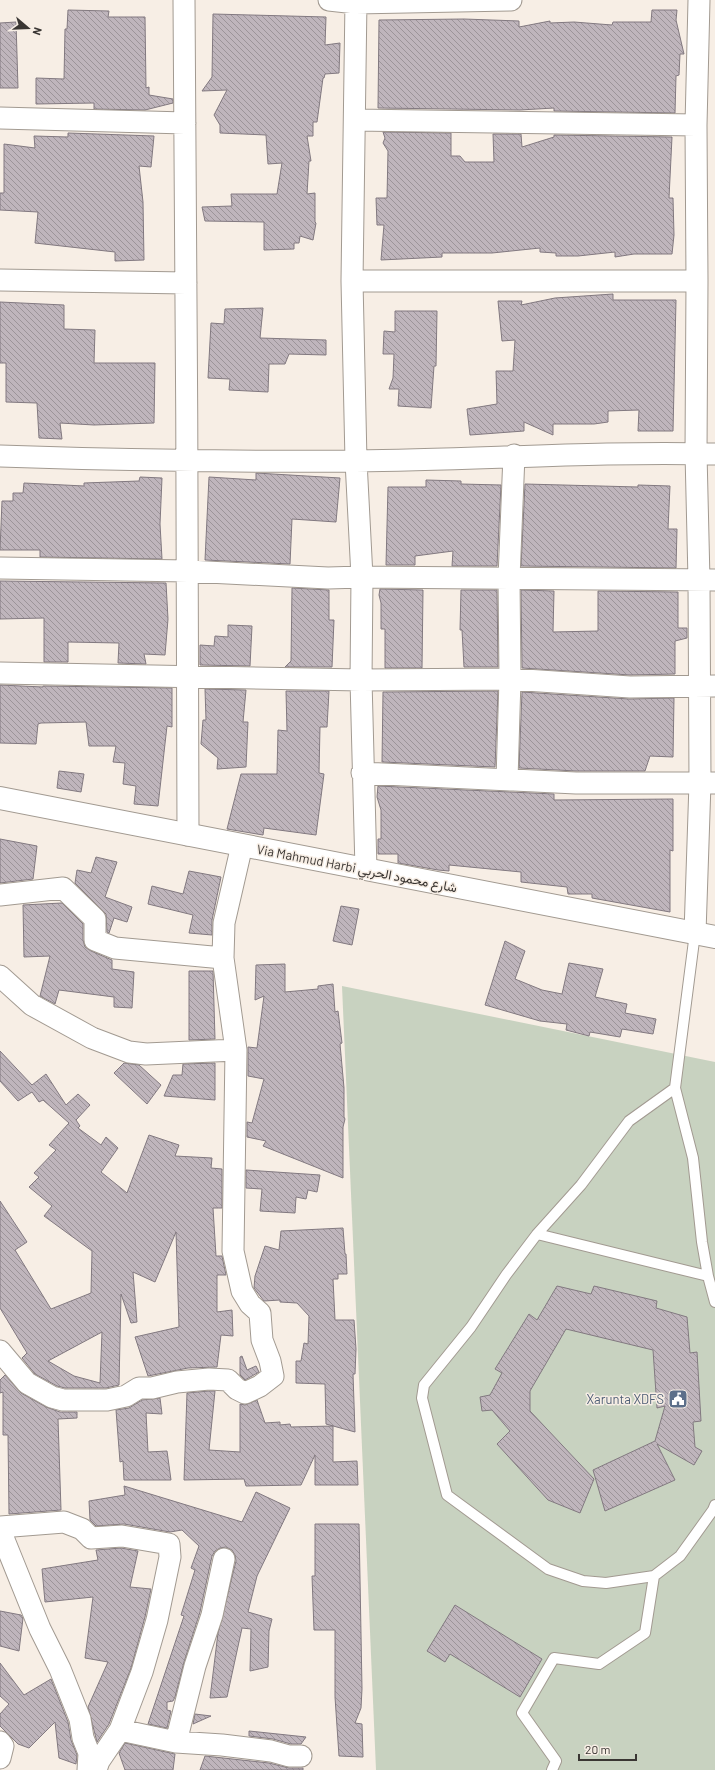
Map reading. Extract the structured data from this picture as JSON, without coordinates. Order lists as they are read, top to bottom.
{
  "streets": {
    "street": ["Via Mahmud Harbi شارع محمود الحربي"]
  },
  "places": {
    "public building": ["Xarunta XDFS"]
  },
  "scale_bar": "20 m",
  "north": "right"
}
